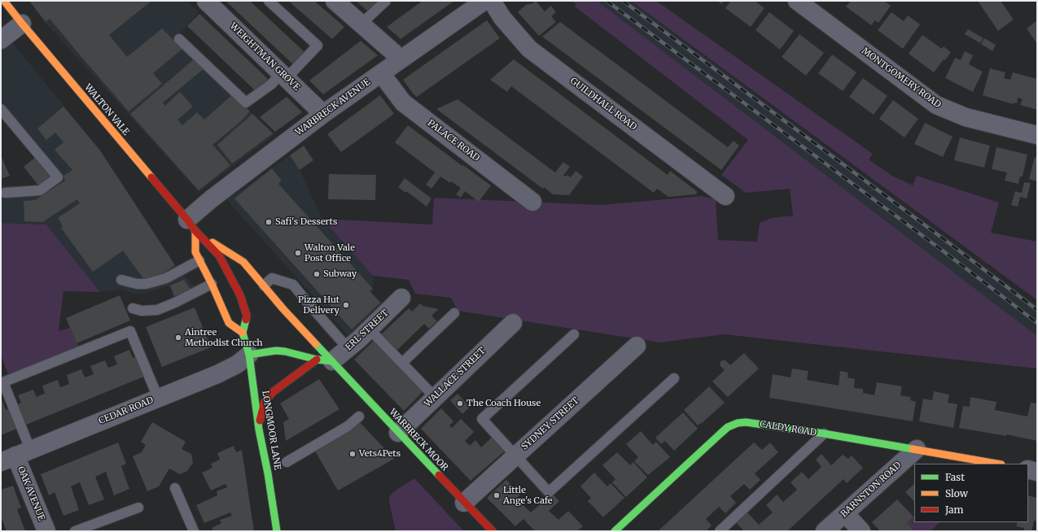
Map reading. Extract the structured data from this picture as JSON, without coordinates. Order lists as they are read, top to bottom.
{
  "streets": {
    "main road": [
      "WALTON VALE",
      "CALDY ROAD",
      "LONGMOOR LANE",
      "WARBRECK MOOR"
    ],
    "street": [
      "WEIGHTMAN GROVE",
      "MONTGOMERY ROAD",
      "GUILDHALL ROAD",
      "WARBRECK AVENUE",
      "PALACE ROAD",
      "ERL STREET",
      "WALLACE STREET",
      "CEDAR ROAD",
      "SYDNEY STREET",
      "BARNSTON ROAD",
      "OAK AVENUE"
    ]
  },
  "crossings": [
    ["WEIGHTMAN GROVE", "WARBRECK AVENUE"],
    ["GUILDHALL ROAD", "WARBRECK AVENUE"],
    ["WARBRECK AVENUE", "WALTON VALE"],
    ["WARBRECK AVENUE", "PALACE ROAD"],
    ["WARBRECK AVENUE", "LONGMOOR LANE"],
    ["WARBRECK AVENUE", "WARBRECK MOOR"],
    ["WALTON VALE", "LONGMOOR LANE"],
    ["WALTON VALE", "WARBRECK MOOR"],
    ["ERL STREET", "WARBRECK MOOR"],
    ["WALLACE STREET", "WARBRECK MOOR"],
    ["CEDAR ROAD", "LONGMOOR LANE"],
    ["CEDAR ROAD", "OAK AVENUE"],
    ["SYDNEY STREET", "WARBRECK MOOR"],
    ["CALDY ROAD", "BARNSTON ROAD"],
    ["LONGMOOR LANE", "WARBRECK MOOR"]
  ],
  "places": [
    "Safi's Desserts",
    "Walton Vale Post Office",
    "Subway",
    "Pizza Hut Delivery",
    "Aintree Methodist Church",
    "The Coach House",
    "Vets4Pets",
    "Little Ange's Cafe"
  ],
  "legend": ["Fast", "Slow", "Jam"]
}
